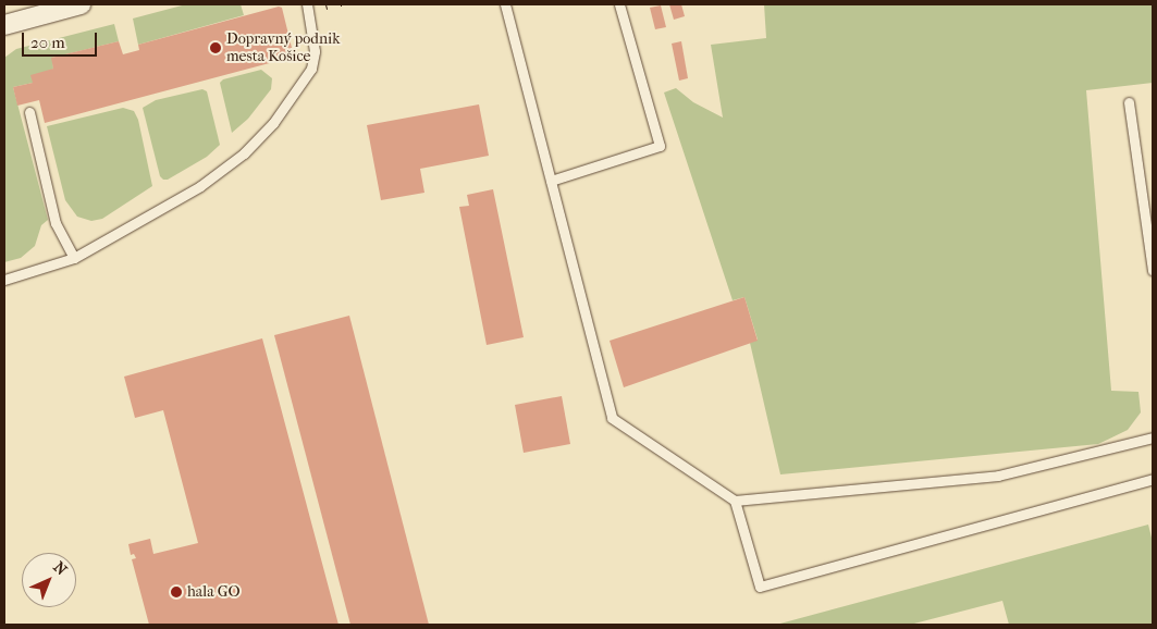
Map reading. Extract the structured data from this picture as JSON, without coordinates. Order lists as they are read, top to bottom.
{
  "places": ["Dopravný podnik mesta Košice", "hala GO"],
  "scale_bar": "20 m",
  "north": "top right"
}
